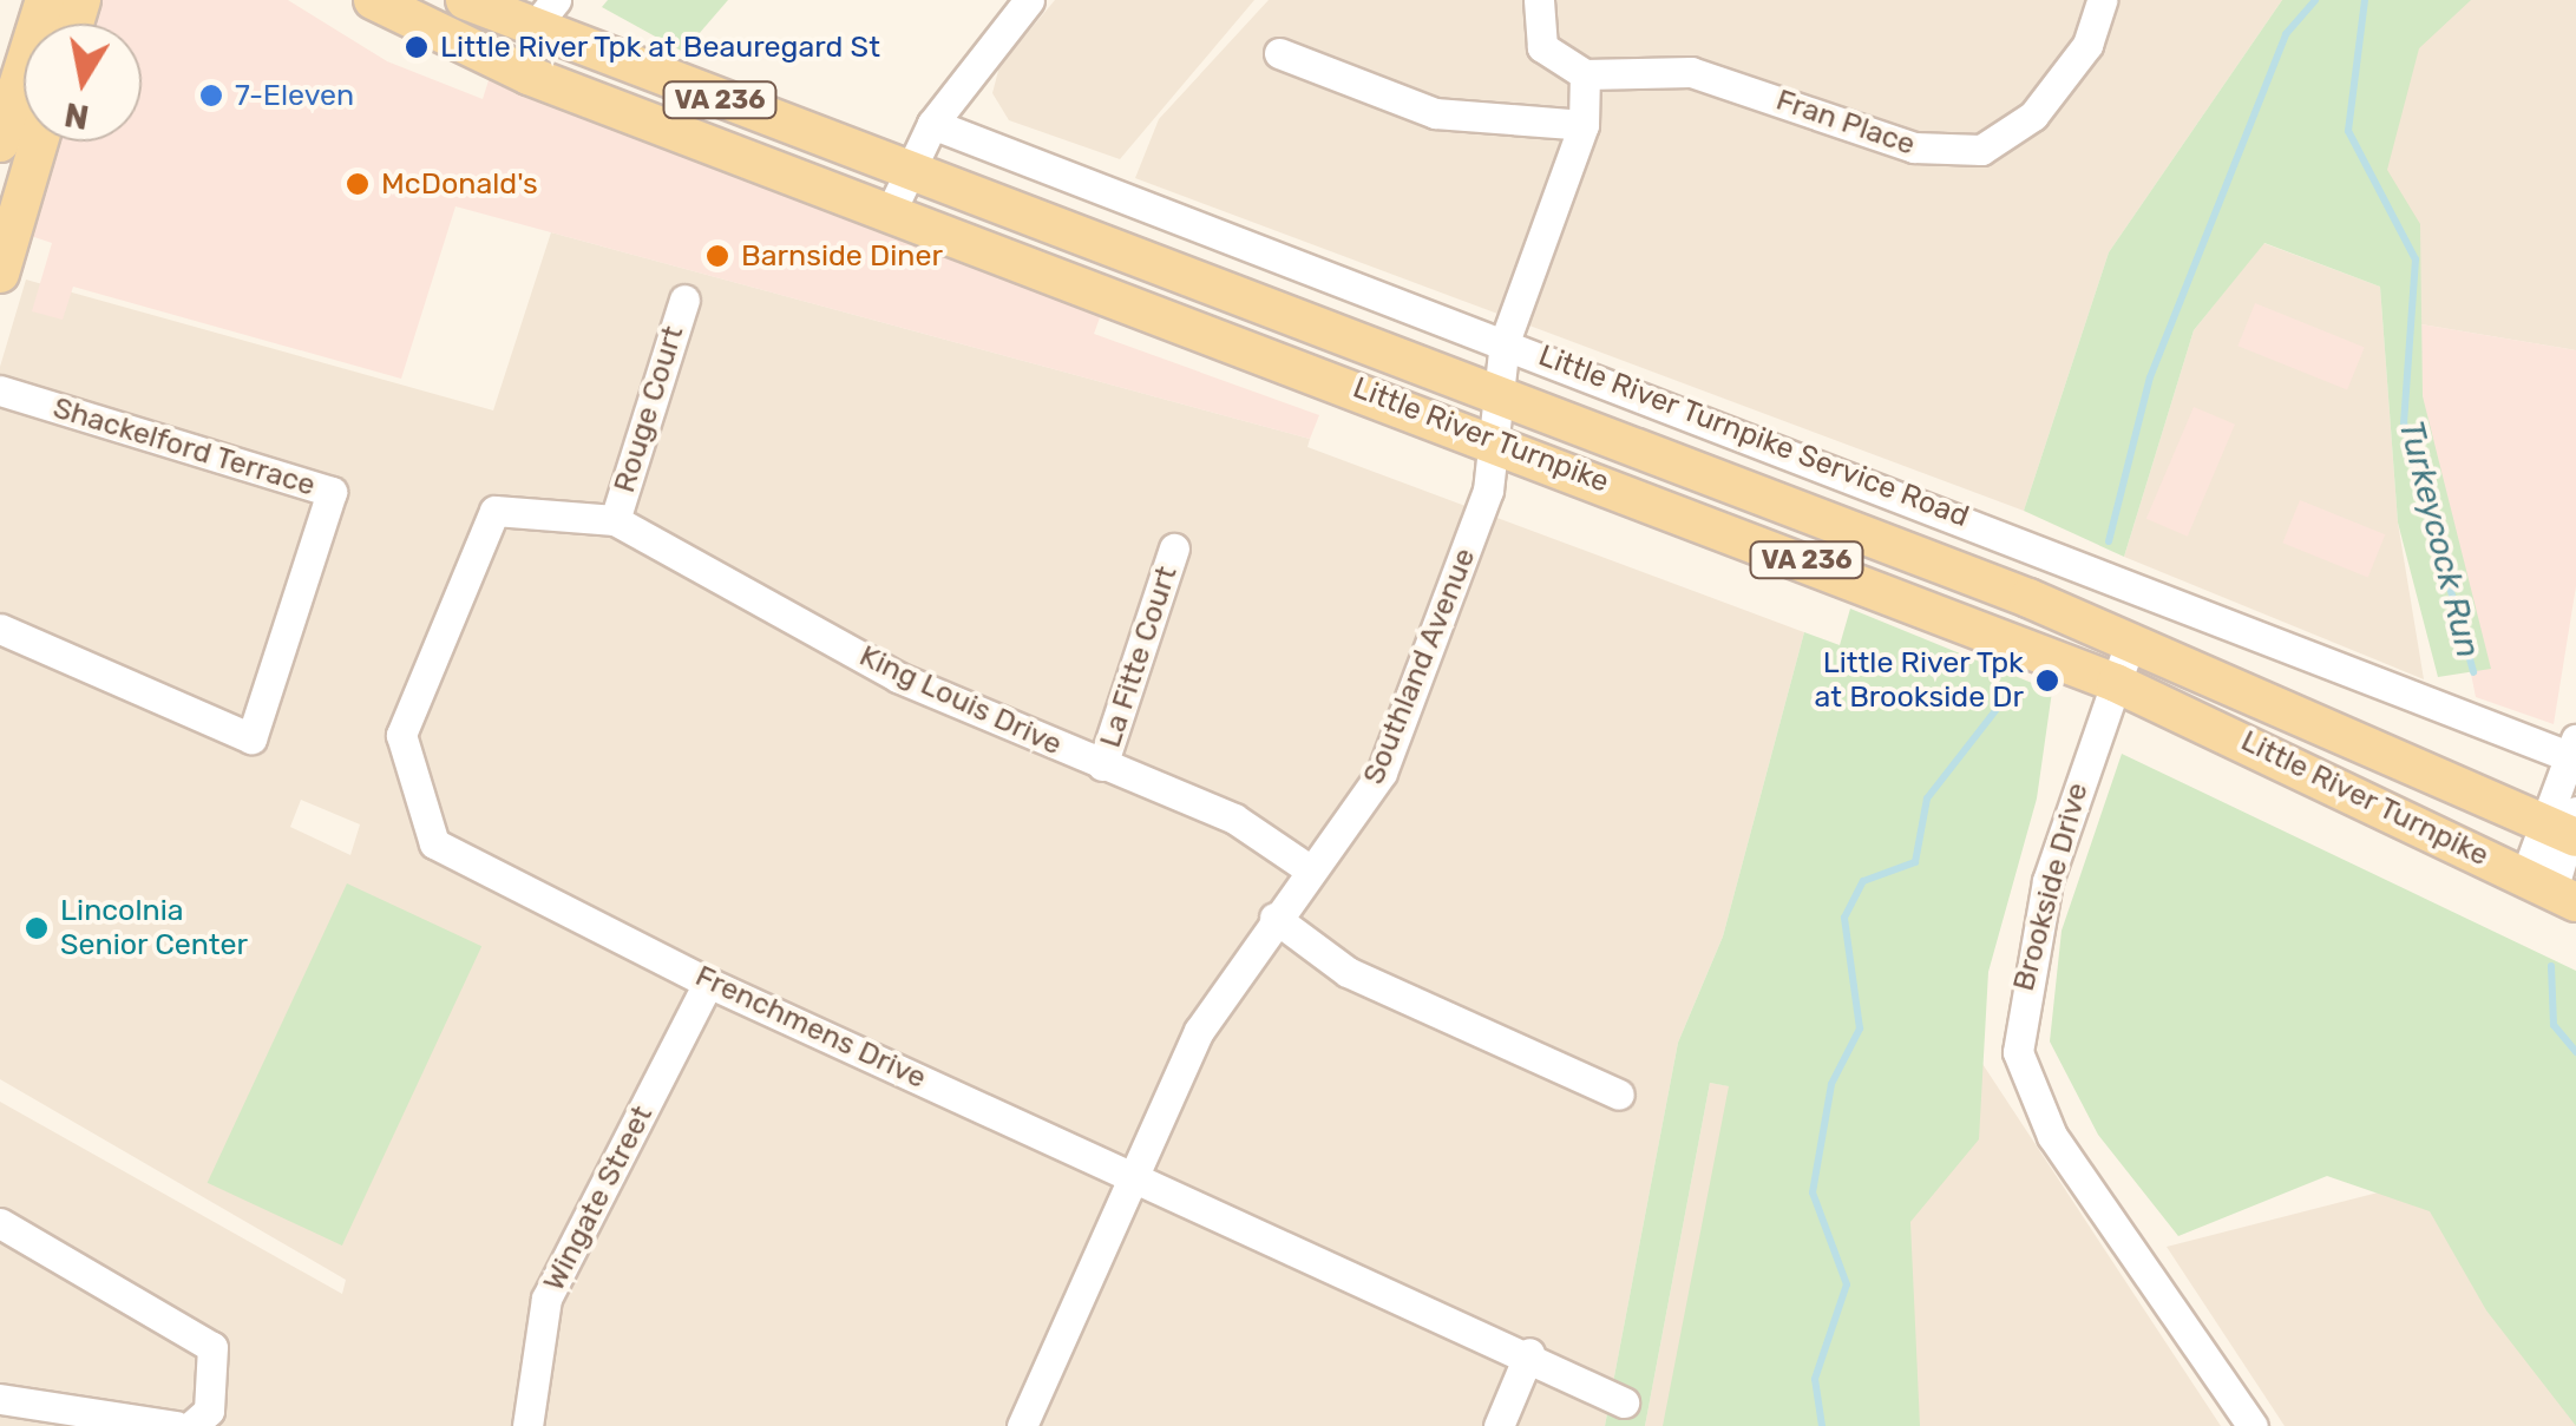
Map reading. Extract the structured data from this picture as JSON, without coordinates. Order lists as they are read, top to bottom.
{
  "streets": {
    "main road": ["VA 236", "Little River Turnpike"],
    "street": [
      "Fran Place",
      "Rouge Court",
      "Little River Turnpike Service Road",
      "Shackelford Terrace",
      "La Fitte Court",
      "Southland Avenue",
      "King Louis Drive",
      "Brookside Drive",
      "Frenchmens Drive",
      "Wingate Street"
    ]
  },
  "crossings": [
    ["Fran Place", "Southland Avenue"],
    ["Rouge Court", "King Louis Drive"],
    ["Rouge Court", "Frenchmens Drive"],
    ["Little River Turnpike", "Southland Avenue"],
    ["Little River Turnpike", "Brookside Drive"],
    ["Little River Turnpike Service Road", "Southland Avenue"],
    ["La Fitte Court", "King Louis Drive"],
    ["Southland Avenue", "King Louis Drive"],
    ["Southland Avenue", "Frenchmens Drive"],
    ["King Louis Drive", "Frenchmens Drive"],
    ["Frenchmens Drive", "Wingate Street"]
  ],
  "water": ["Turkeycock Run"],
  "places": [
    "Little River Tpk at Beauregard St",
    "7-Eleven",
    "McDonald's",
    "Barnside Diner",
    "Little River Tpk at Brookside Dr",
    "Lincolnia Senior Center"
  ],
  "north": "bottom"
}
